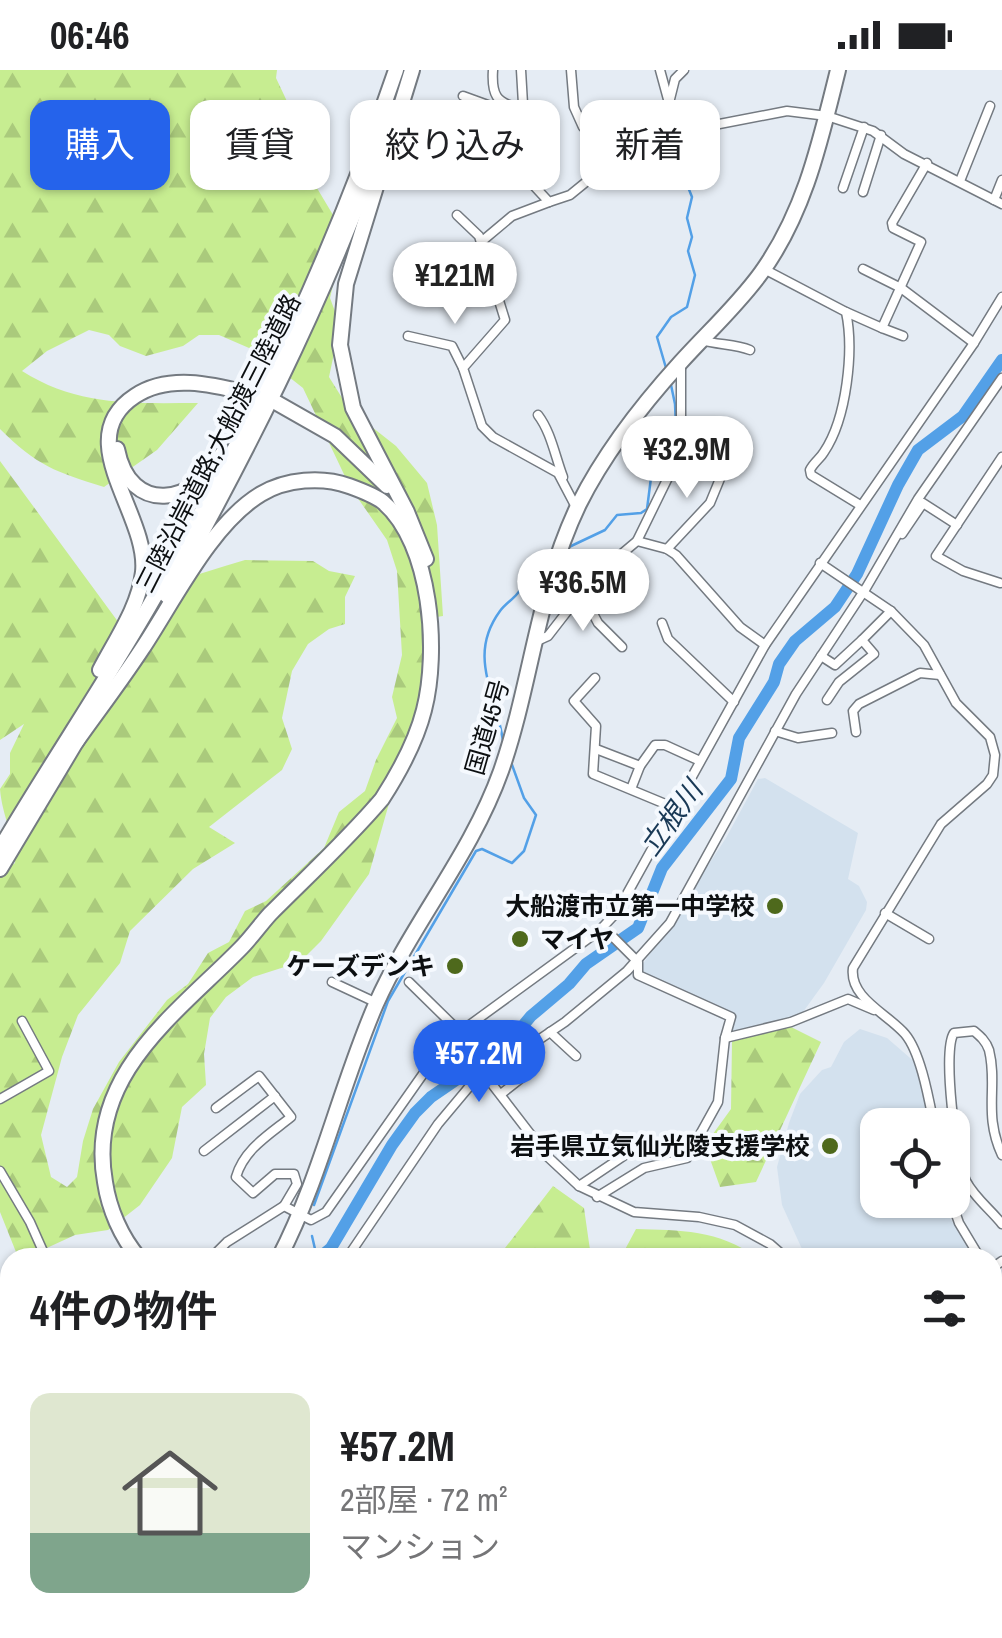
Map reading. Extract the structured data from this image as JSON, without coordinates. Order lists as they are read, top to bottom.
{
  "streets": {
    "highway": ["三陸沿岸道路;大船渡三陸道路", "国道45号"]
  },
  "water": ["立根川"],
  "places": [
    "大船渡市立第一中学校",
    "マイヤ",
    "ケーズデンキ",
    "岩手県立気仙光陵支援学校"
  ],
  "page": {
    "status": "06:46",
    "chip": [
      "購入",
      "賃貸",
      "絞り込み",
      "新着"
    ],
    "price": [
      "¥121M",
      "¥32.9M",
      "¥36.5M",
      "¥57.2M"
    ],
    "heading": "4件の物件",
    "list": [
      {
        "name": "¥57.2M",
        "note": "2部屋 · 72 m² · マンション"
      }
    ]
  }
}
